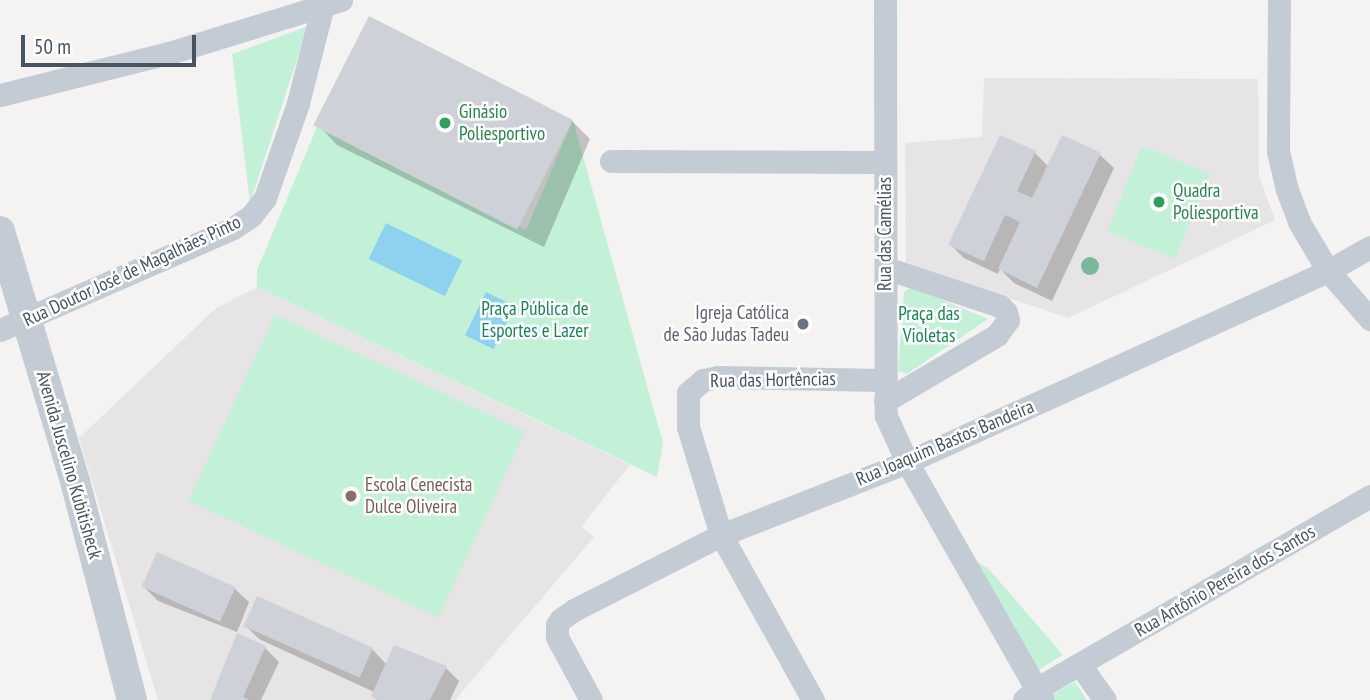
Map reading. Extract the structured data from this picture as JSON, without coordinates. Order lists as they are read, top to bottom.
{
  "streets": {
    "street": [
      "Rua das Camélias",
      "Rua Doutor José de Magalhães Pinto",
      "Rua das Hortências",
      "Rua Joaquim Bastos Bandeira",
      "Avenida Juscelino Kubitisheck",
      "Rua Antônio Pereira dos Santos"
    ]
  },
  "crossings": [
    ["Rua das Camélias", "Rua das Hortências"],
    ["Rua das Camélias", "Rua Joaquim Bastos Bandeira"],
    ["Rua das Camélias", "Rua Antônio Pereira dos Santos"],
    ["Rua Doutor José de Magalhães Pinto", "Avenida Juscelino Kubitisheck"],
    ["Rua das Hortências", "Rua Joaquim Bastos Bandeira"]
  ],
  "parks": ["Praça Pública de Esportes e Lazer", "Praça das Violetas"],
  "places": [
    "Ginásio Poliesportivo",
    "Quadra Poliesportiva",
    "Igreja Católica de São Judas Tadeu",
    "Escola Cenecista Dulce Oliveira"
  ],
  "scale_bar": "50 m"
}
